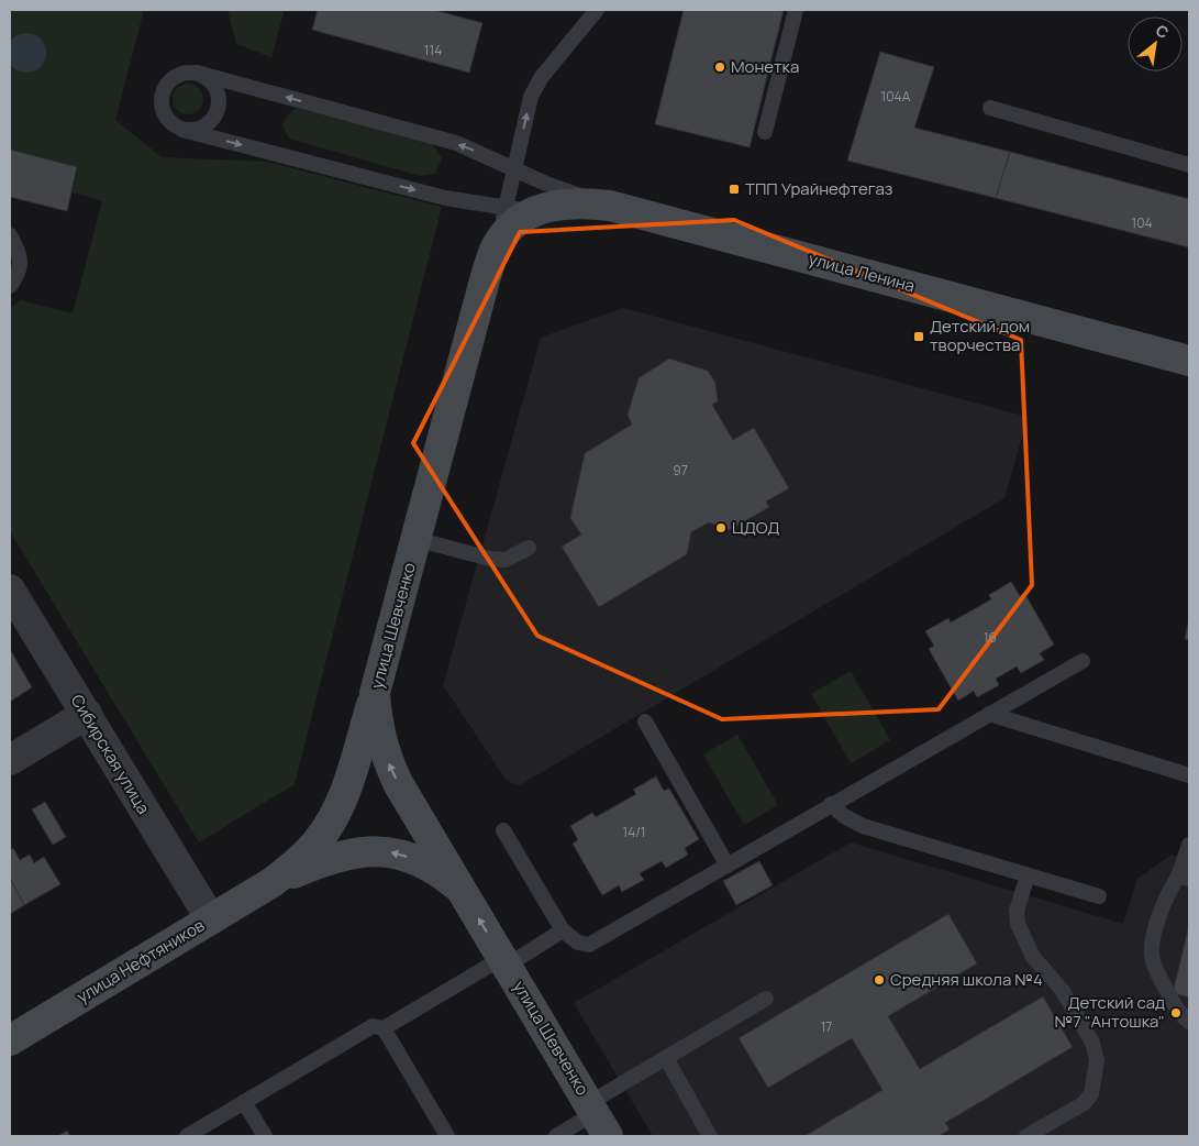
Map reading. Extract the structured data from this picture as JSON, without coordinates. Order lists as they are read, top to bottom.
{
  "streets": {
    "main road": ["улица Ленина", "улица Шевченко", "улица Нефтяников"],
    "street": ["Сибирская улица"]
  },
  "crossings": [
    ["улица Ленина", "улица Шевченко"],
    ["улица Шевченко", "улица Нефтяников"],
    ["Сибирская улица", "улица Нефтяников"]
  ],
  "places": {
    "other": [
      "Монетка",
      "ЦДОД",
      "Средняя школа №4",
      "Детский сад №7 \"Антошка\""
    ],
    "transit": ["ТПП Урайнефтегаз", "Детский дом творчества"]
  },
  "house_numbers": [
    "114",
    "104А",
    "104",
    "97",
    "16",
    "14/1",
    "17"
  ],
  "north": "top right"
}
